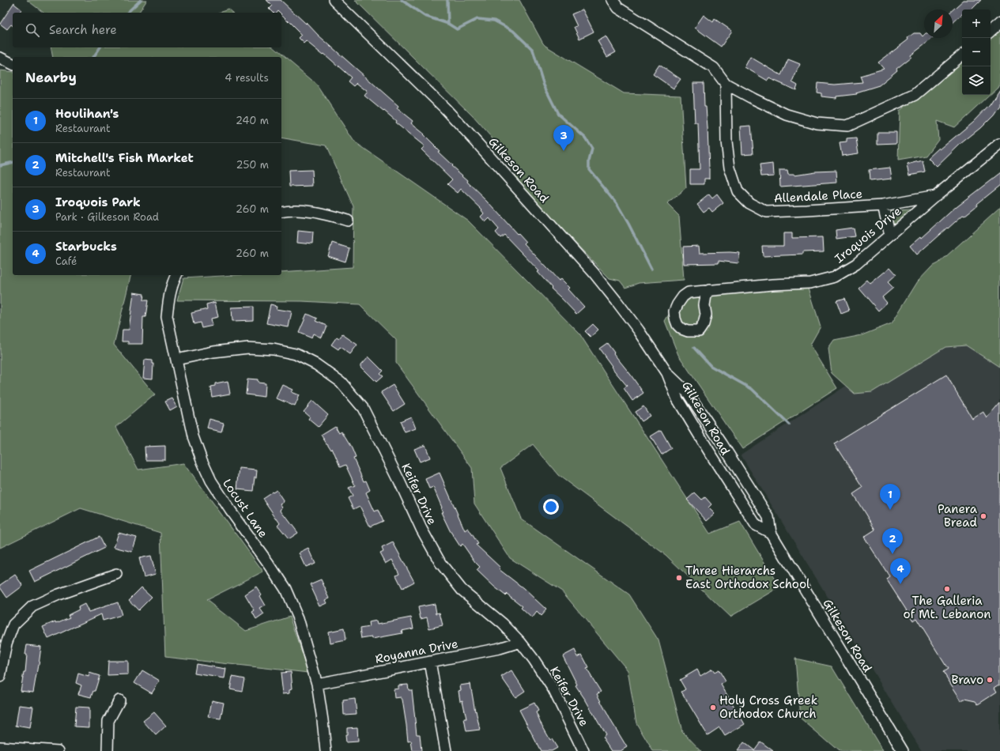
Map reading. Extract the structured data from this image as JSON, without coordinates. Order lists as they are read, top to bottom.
{
  "streets": {
    "street": [
      "Gilkeson Road",
      "Allendale Place",
      "Iroquois Drive",
      "Keifer Drive",
      "Locust Lane",
      "Royanna Drive"
    ]
  },
  "crossings": [
    ["Allendale Place", "Iroquois Drive"],
    ["Keifer Drive", "Locust Lane"],
    ["Keifer Drive", "Royanna Drive"],
    ["Locust Lane", "Royanna Drive"]
  ],
  "places": [
    "Panera Bread",
    "Three Hierarchs East Orthodox School",
    "The Galleria of Mt. Lebanon",
    "Bravo",
    "Holy Cross Greek Orthodox Church"
  ],
  "north": "top right",
  "page": {
    "map_buttons": ["+", "−"],
    "search": "Search here",
    "heading": ["Nearby", "4 results"],
    "list": [
      {
        "mark": "1",
        "name": "Houlihan's",
        "note": "Restaurant",
        "value": "240 m"
      },
      {
        "mark": "2",
        "name": "Mitchell's Fish Market",
        "note": "Restaurant",
        "value": "250 m"
      },
      {
        "mark": "3",
        "name": "Iroquois Park",
        "note": "Park · Gilkeson Road",
        "value": "260 m"
      },
      {
        "mark": "4",
        "name": "Starbucks",
        "note": "Café",
        "value": "260 m"
      }
    ],
    "pins": [
      "3",
      "1",
      "2",
      "4"
    ]
  }
}
